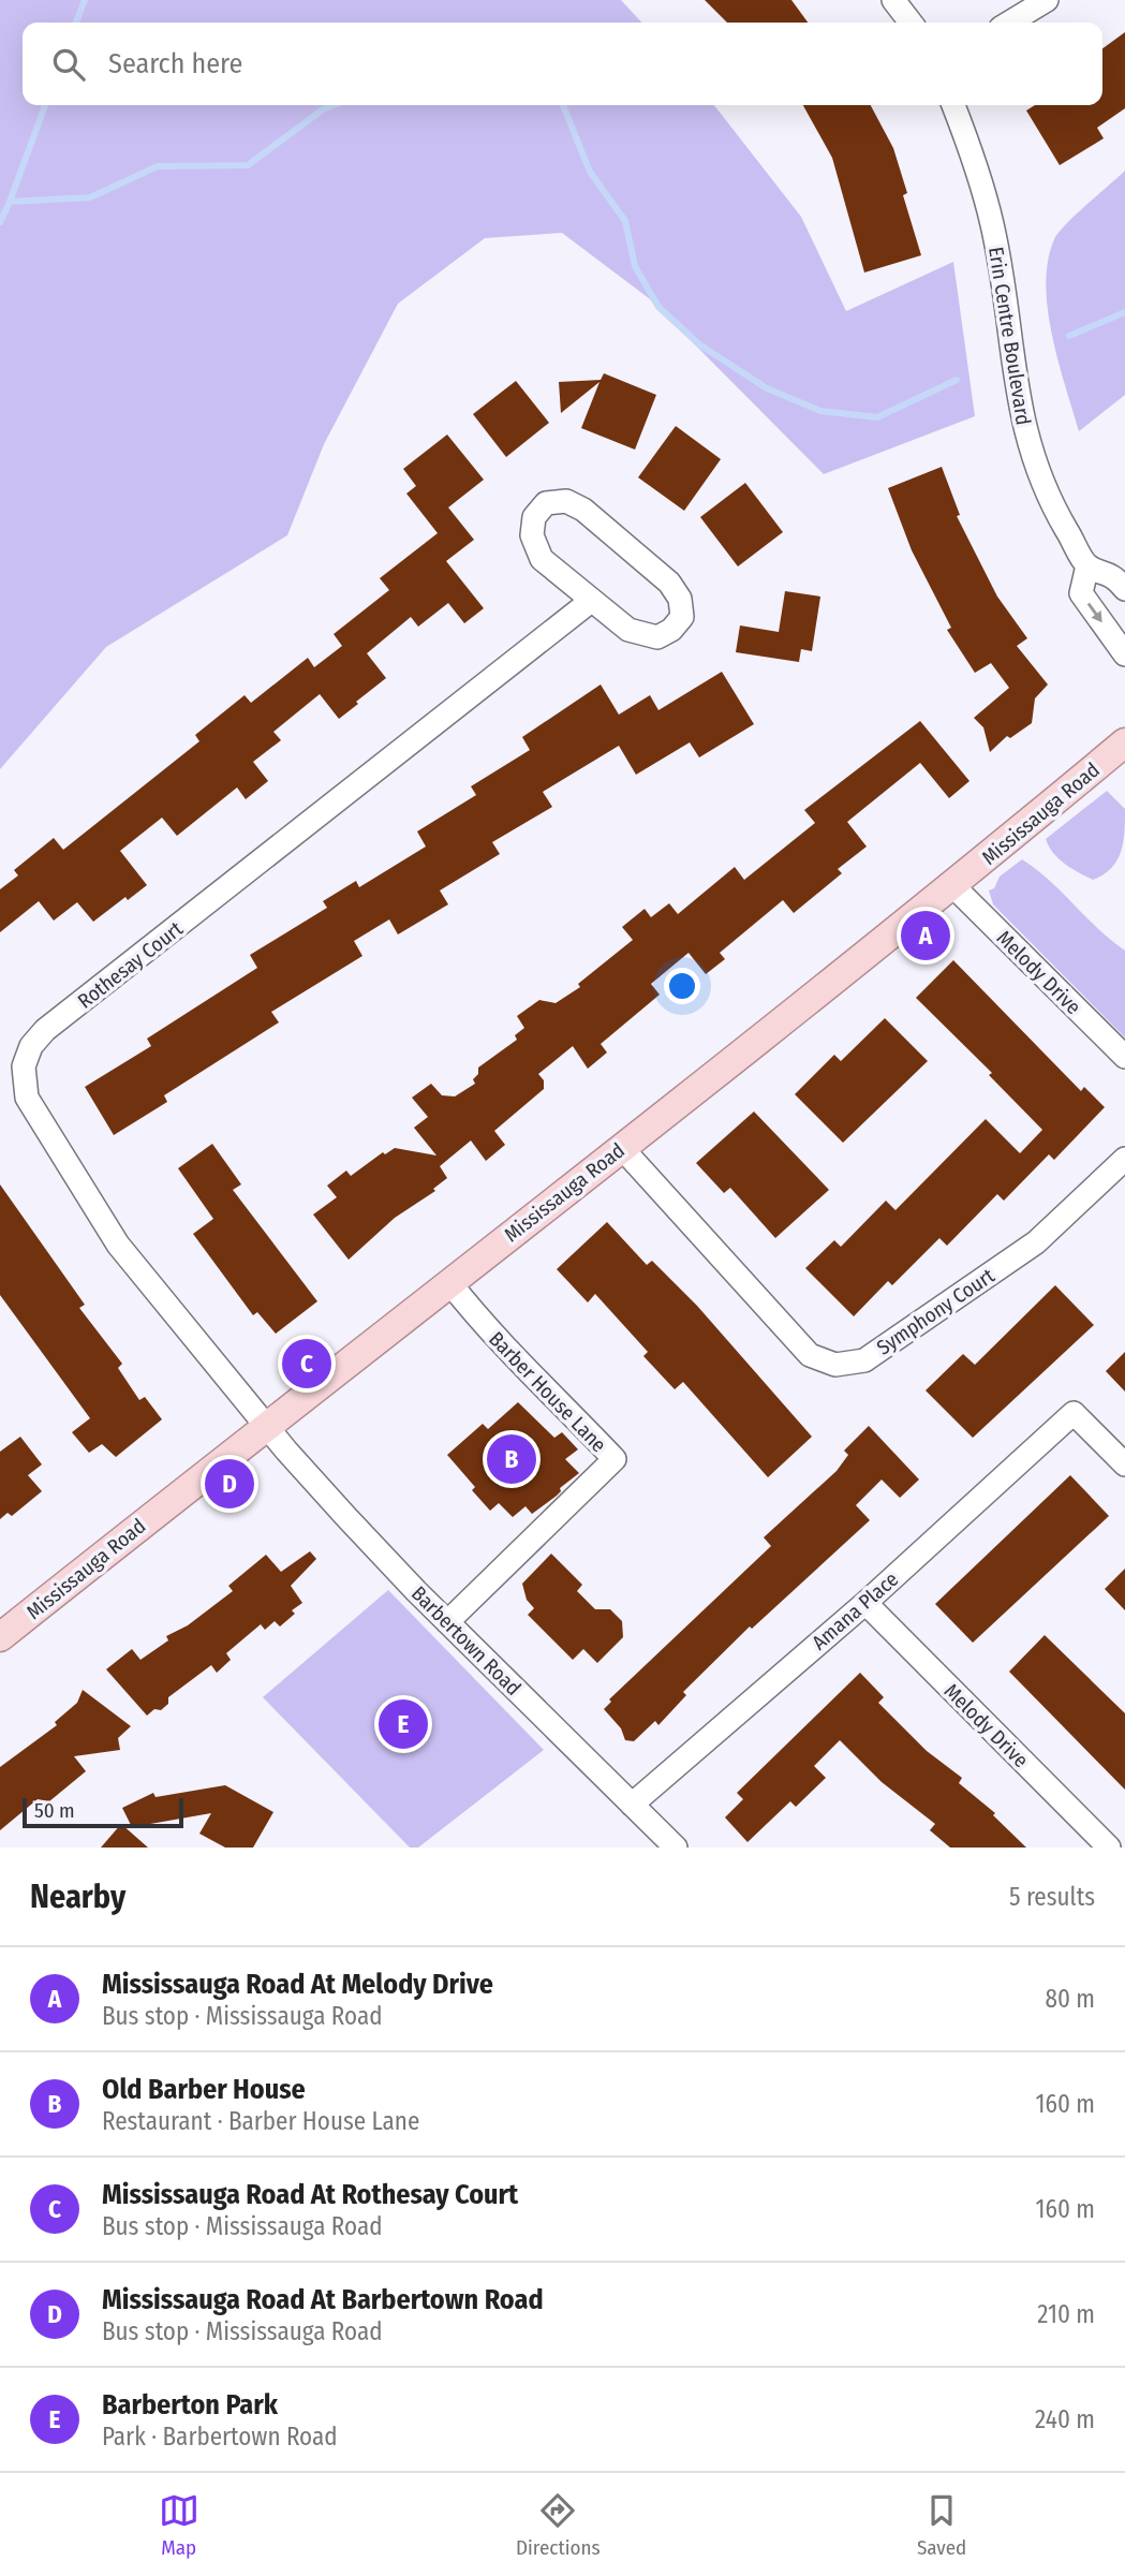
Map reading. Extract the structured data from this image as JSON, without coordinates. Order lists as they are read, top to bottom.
{
  "streets": {
    "main road": ["Mississauga Road"],
    "street": [
      "Erin Centre Boulevard",
      "Rothesay Court",
      "Melody Drive",
      "Symphony Court",
      "Barber House Lane",
      "Amana Place",
      "Barbertown Road"
    ]
  },
  "crossings": [
    ["Mississauga Road", "Rothesay Court"],
    ["Mississauga Road", "Melody Drive"],
    ["Mississauga Road", "Symphony Court"],
    ["Mississauga Road", "Barber House Lane"],
    ["Mississauga Road", "Barbertown Road"],
    ["Rothesay Court", "Barbertown Road"],
    ["Melody Drive", "Amana Place"],
    ["Barber House Lane", "Barbertown Road"],
    ["Amana Place", "Barbertown Road"]
  ],
  "scale_bar": "50 m",
  "page": {
    "search": "Search here",
    "pins": [
      "A",
      "C",
      "B",
      "D",
      "E"
    ],
    "scale": "50 m",
    "heading": ["Nearby", "5 results"],
    "list": [
      {
        "mark": "A",
        "name": "Mississauga Road At Melody Drive",
        "note": "Bus stop · Mississauga Road",
        "value": "80 m"
      },
      {
        "mark": "B",
        "name": "Old Barber House",
        "note": "Restaurant · Barber House Lane",
        "value": "160 m"
      },
      {
        "mark": "C",
        "name": "Mississauga Road At Rothesay Court",
        "note": "Bus stop · Mississauga Road",
        "value": "160 m"
      },
      {
        "mark": "D",
        "name": "Mississauga Road At Barbertown Road",
        "note": "Bus stop · Mississauga Road",
        "value": "210 m"
      },
      {
        "mark": "E",
        "name": "Barberton Park",
        "note": "Park · Barbertown Road",
        "value": "240 m"
      }
    ],
    "nav": ["Map", "Directions", "Saved"]
  }
}
